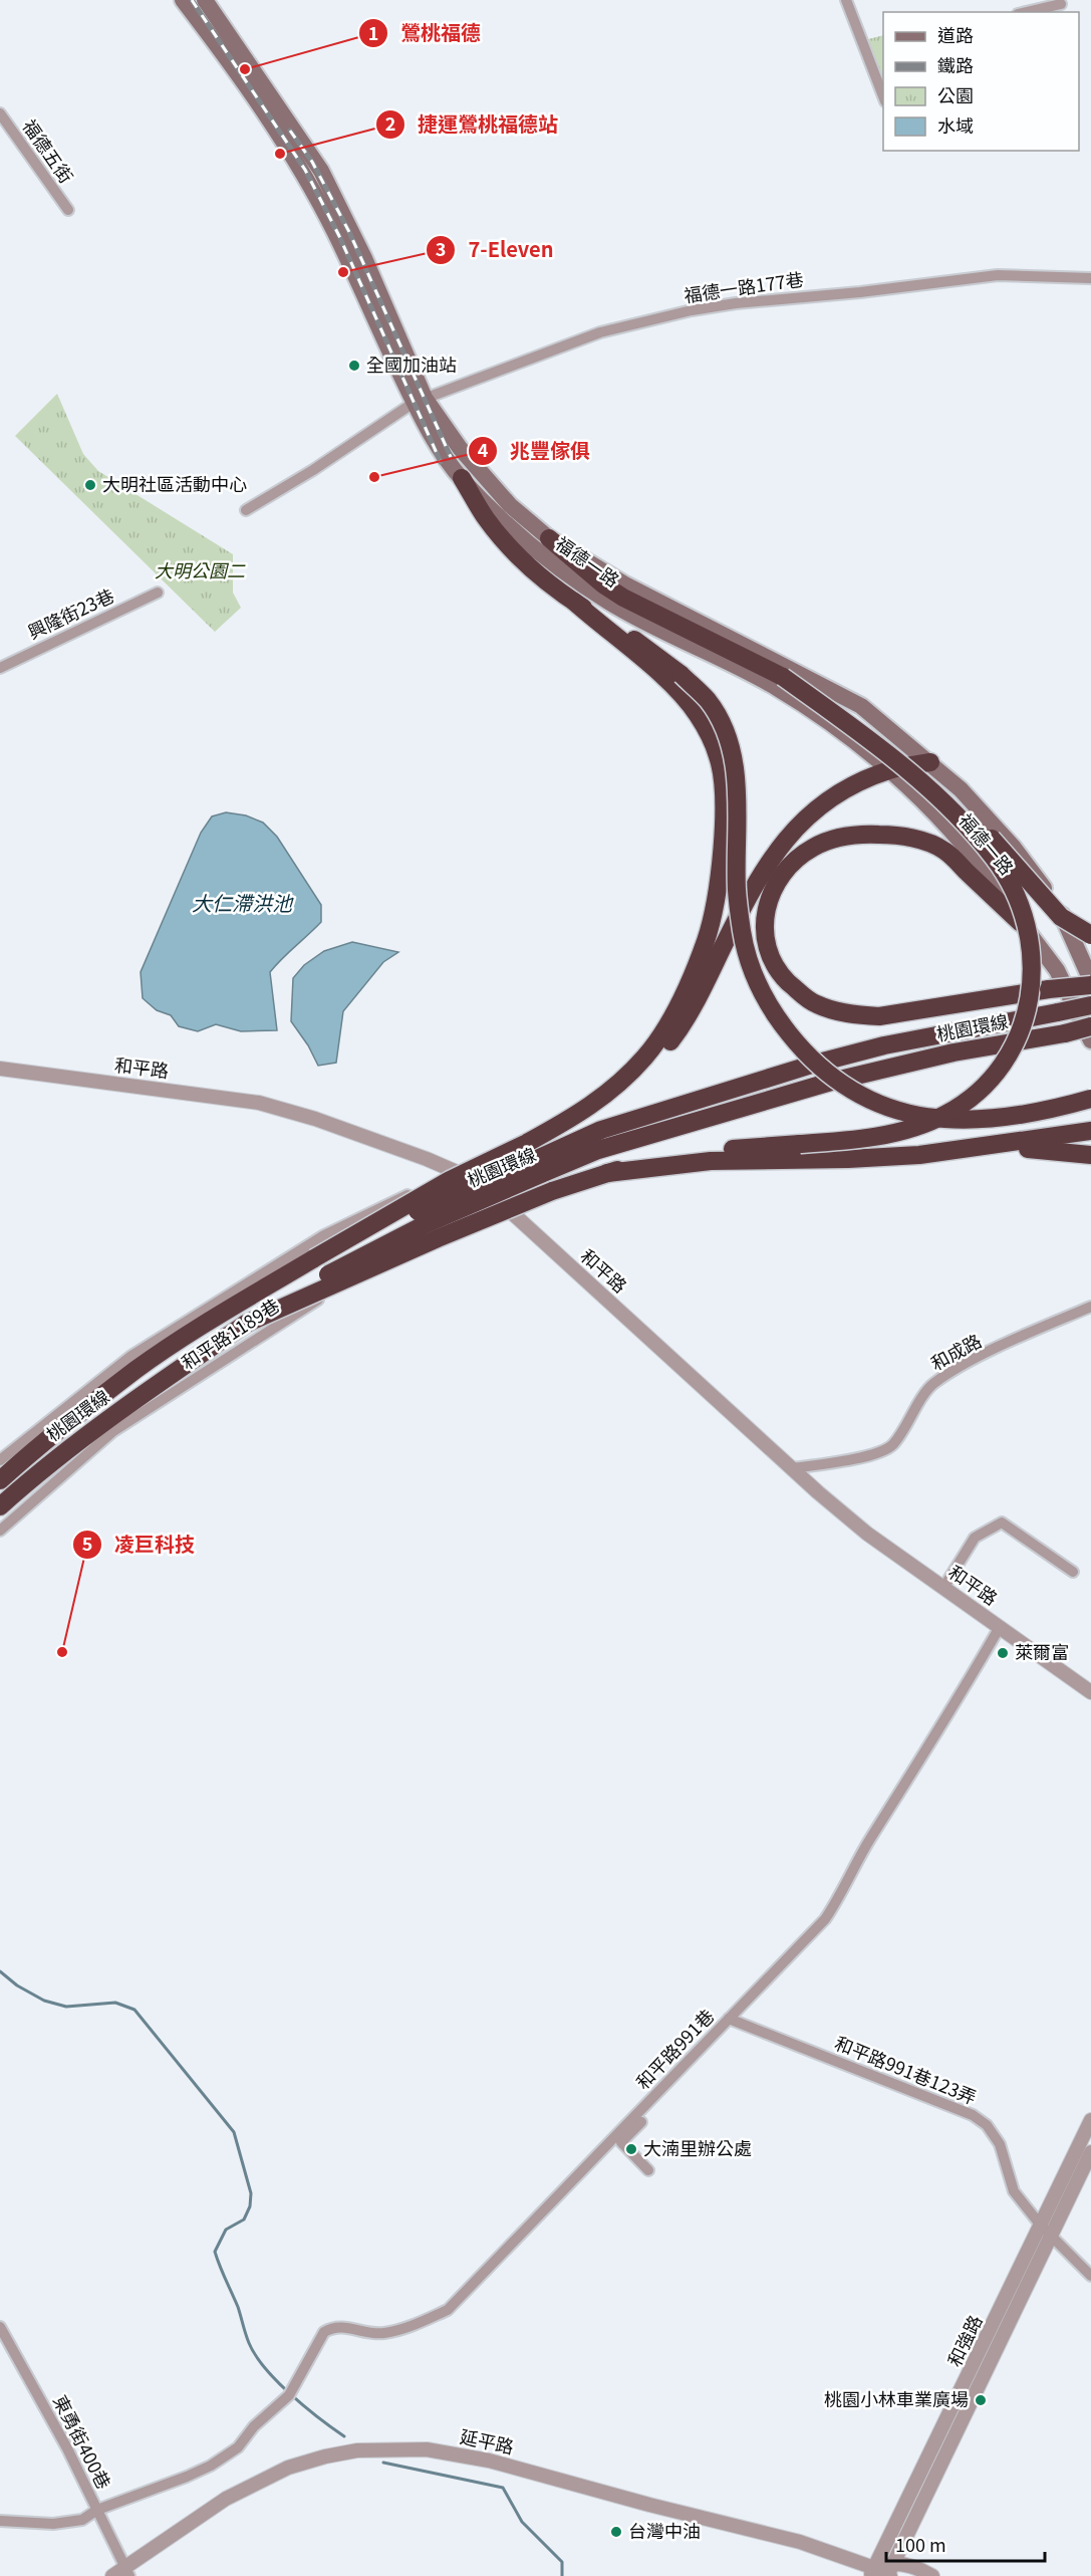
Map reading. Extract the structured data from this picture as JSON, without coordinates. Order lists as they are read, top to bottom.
{
  "streets": {
    "highway": ["桃園環線"],
    "main road": ["福德一路"],
    "street": [
      "福德五街",
      "福德一路177巷",
      "興隆街23巷",
      "和平路",
      "和平路1189巷",
      "和成路",
      "和平路991巷",
      "和平路991巷123弄",
      "和強路",
      "東勇街400巷",
      "延平路"
    ]
  },
  "crossings": [
    ["福德一路177巷", "福德一路"],
    ["和平路", "和平路1189巷"],
    ["和平路", "和成路"],
    ["和平路", "和平路991巷"],
    ["和平路991巷", "和平路991巷123弄"],
    ["和平路991巷", "東勇街400巷"],
    ["和平路991巷123弄", "和強路"],
    ["和強路", "延平路"],
    ["東勇街400巷", "延平路"]
  ],
  "water": ["大仁滯洪池"],
  "parks": ["大明公園二"],
  "places": [
    "鶯桃福德",
    "捷運鶯桃福德站",
    "7-Eleven",
    "全國加油站",
    "兆豐傢俱",
    "大明社區活動中心",
    "凌巨科技",
    "萊爾富",
    "大湳里辦公處",
    "桃園小林車業廣場",
    "台灣中油"
  ],
  "legend": [
    "道路",
    "鐵路",
    "公園",
    "水域"
  ],
  "scale_bar": "100 m"
}
